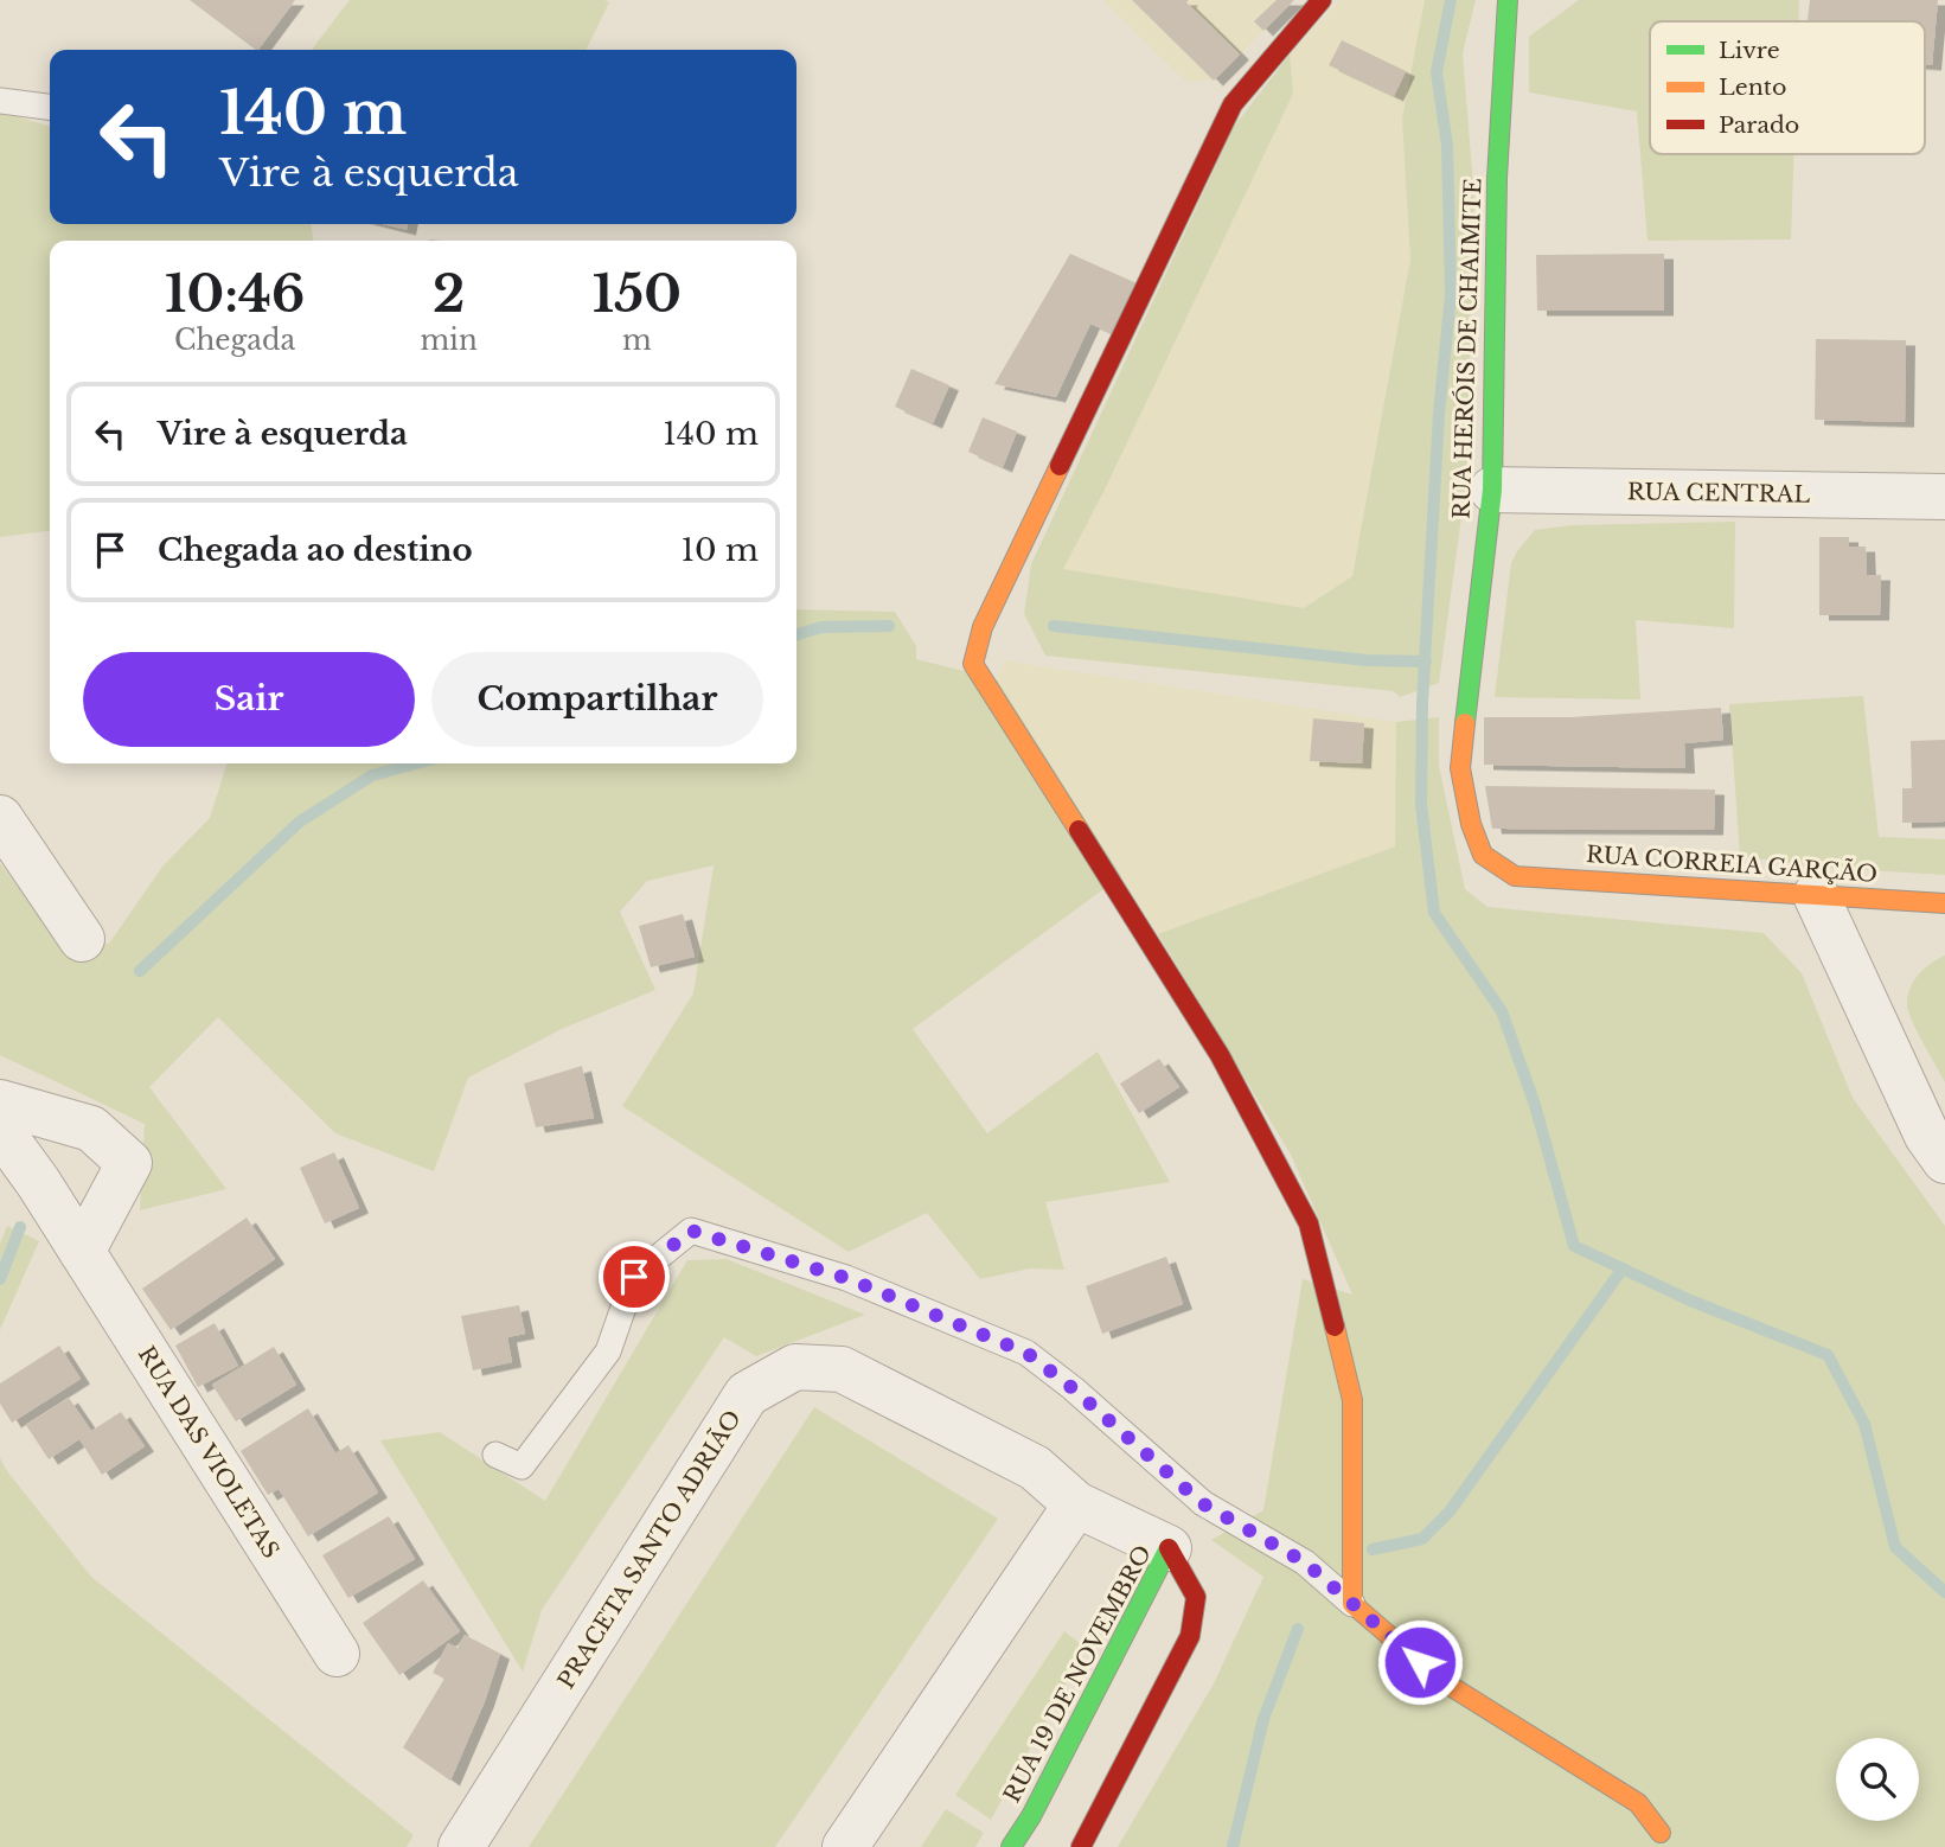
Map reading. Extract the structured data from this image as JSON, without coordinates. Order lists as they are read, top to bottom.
{
  "streets": {
    "street": [
      "RUA HERÓIS DE CHAIMITE",
      "RUA CENTRAL",
      "RUA CORREIA GARÇÃO",
      "RUA DAS VIOLETAS",
      "PRACETA SANTO ADRIÃO",
      "RUA 19 DE NOVEMBRO"
    ]
  },
  "crossings": [
    ["RUA HERÓIS DE CHAIMITE", "RUA CENTRAL"],
    ["RUA HERÓIS DE CHAIMITE", "RUA CORREIA GARÇÃO"],
    ["PRACETA SANTO ADRIÃO", "RUA 19 DE NOVEMBRO"]
  ],
  "legend": ["Livre", "Lento", "Parado"],
  "page": {
    "turn": ["140 m", "Vire à esquerda"],
    "eta": [
      "10:46",
      "Chegada",
      "2",
      "min",
      "150",
      "m"
    ],
    "list": [
      {
        "name": "Vire à esquerda",
        "value": "140 m"
      },
      {
        "name": "Chegada ao destino",
        "value": "10 m"
      }
    ],
    "buttons": ["Sair", "Compartilhar"]
  }
}
